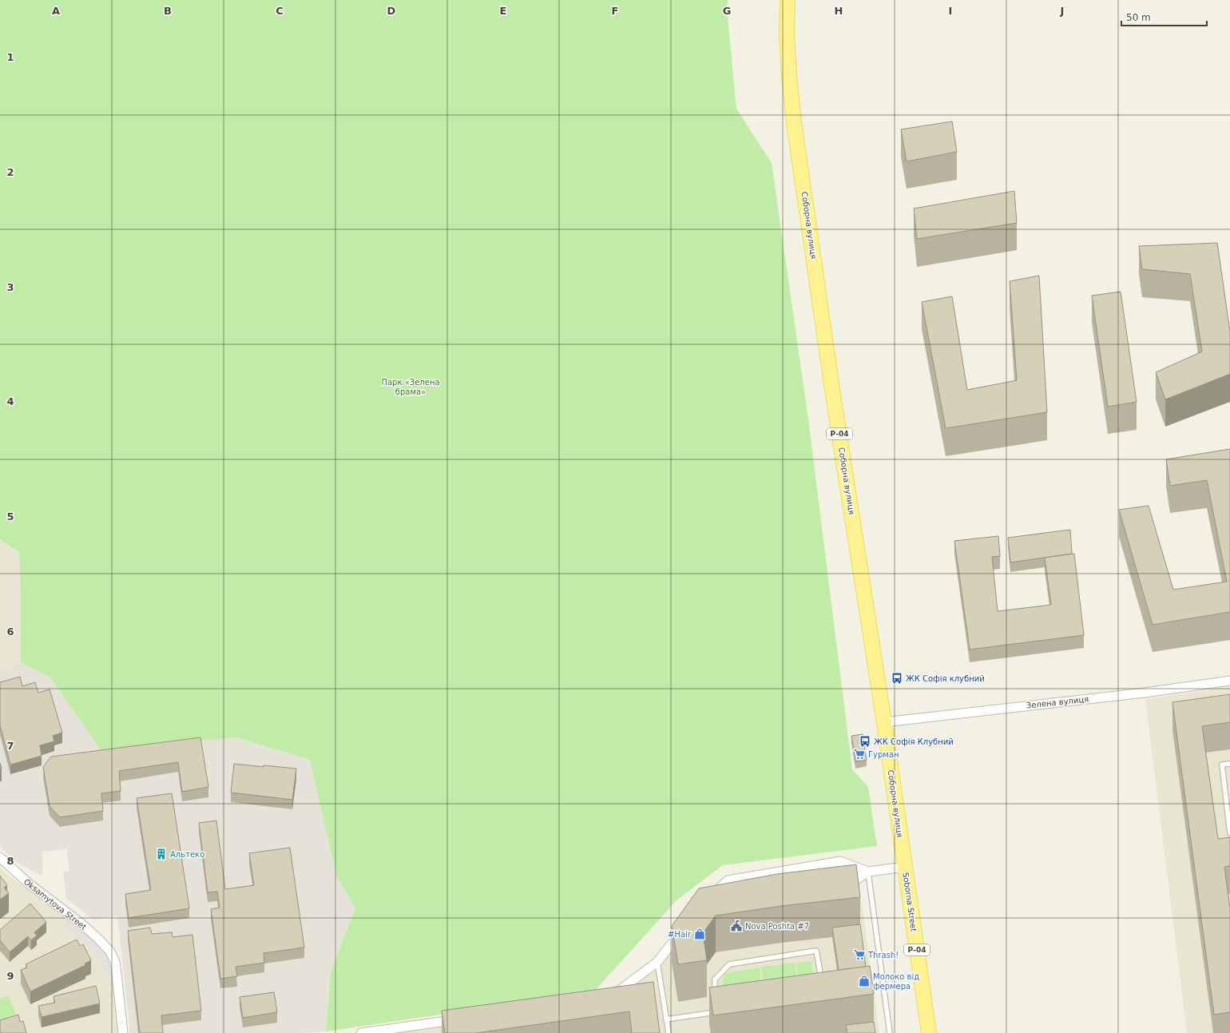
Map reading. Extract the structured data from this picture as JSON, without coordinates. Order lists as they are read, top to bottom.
{
  "streets": {
    "main road": ["Соборна вулиця", "Р-04", "Soborna Street"],
    "street": ["Зелена вулиця", "Oksamytova Street"]
  },
  "crossings": [
    ["Соборна вулиця", "Зелена вулиця"],
    ["Соборна вулиця", "Soborna Street"]
  ],
  "parks": ["Парк «Зелена брама»"],
  "places": {
    "bus stop": ["ЖК Софія клубний", "ЖК Софія Клубний"],
    "supermarket": ["Гурман", "Thrash!"],
    "building": ["Альтеко"],
    "public building": ["Nova Poshta #7"],
    "shop": ["#Hair", "Молоко від фермера"]
  },
  "scale_bar": "50 m",
  "grid": {
    "columns": [
      "A",
      "B",
      "C",
      "D",
      "E",
      "F",
      "G",
      "H",
      "I",
      "J"
    ],
    "rows": [
      "1",
      "2",
      "3",
      "4",
      "5",
      "6",
      "7",
      "8",
      "9"
    ]
  }
}
